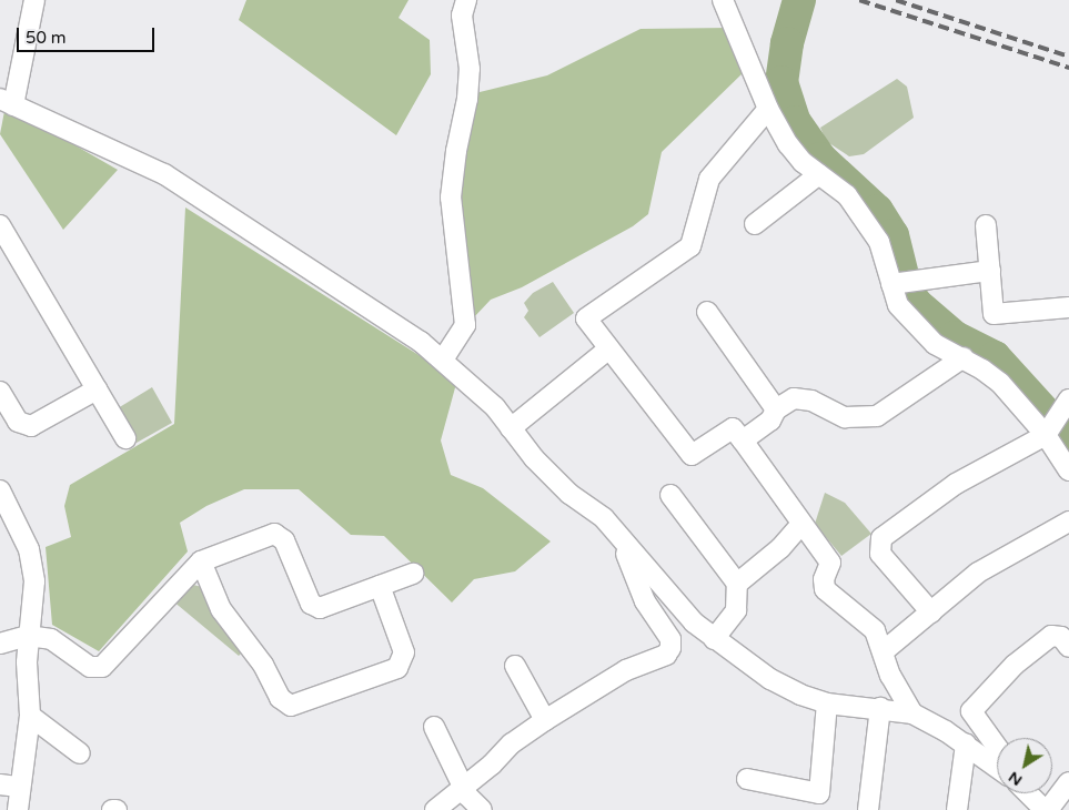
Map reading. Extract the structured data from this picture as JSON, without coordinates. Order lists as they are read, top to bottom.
{
  "scale_bar": "50 m",
  "north": "bottom left"
}
